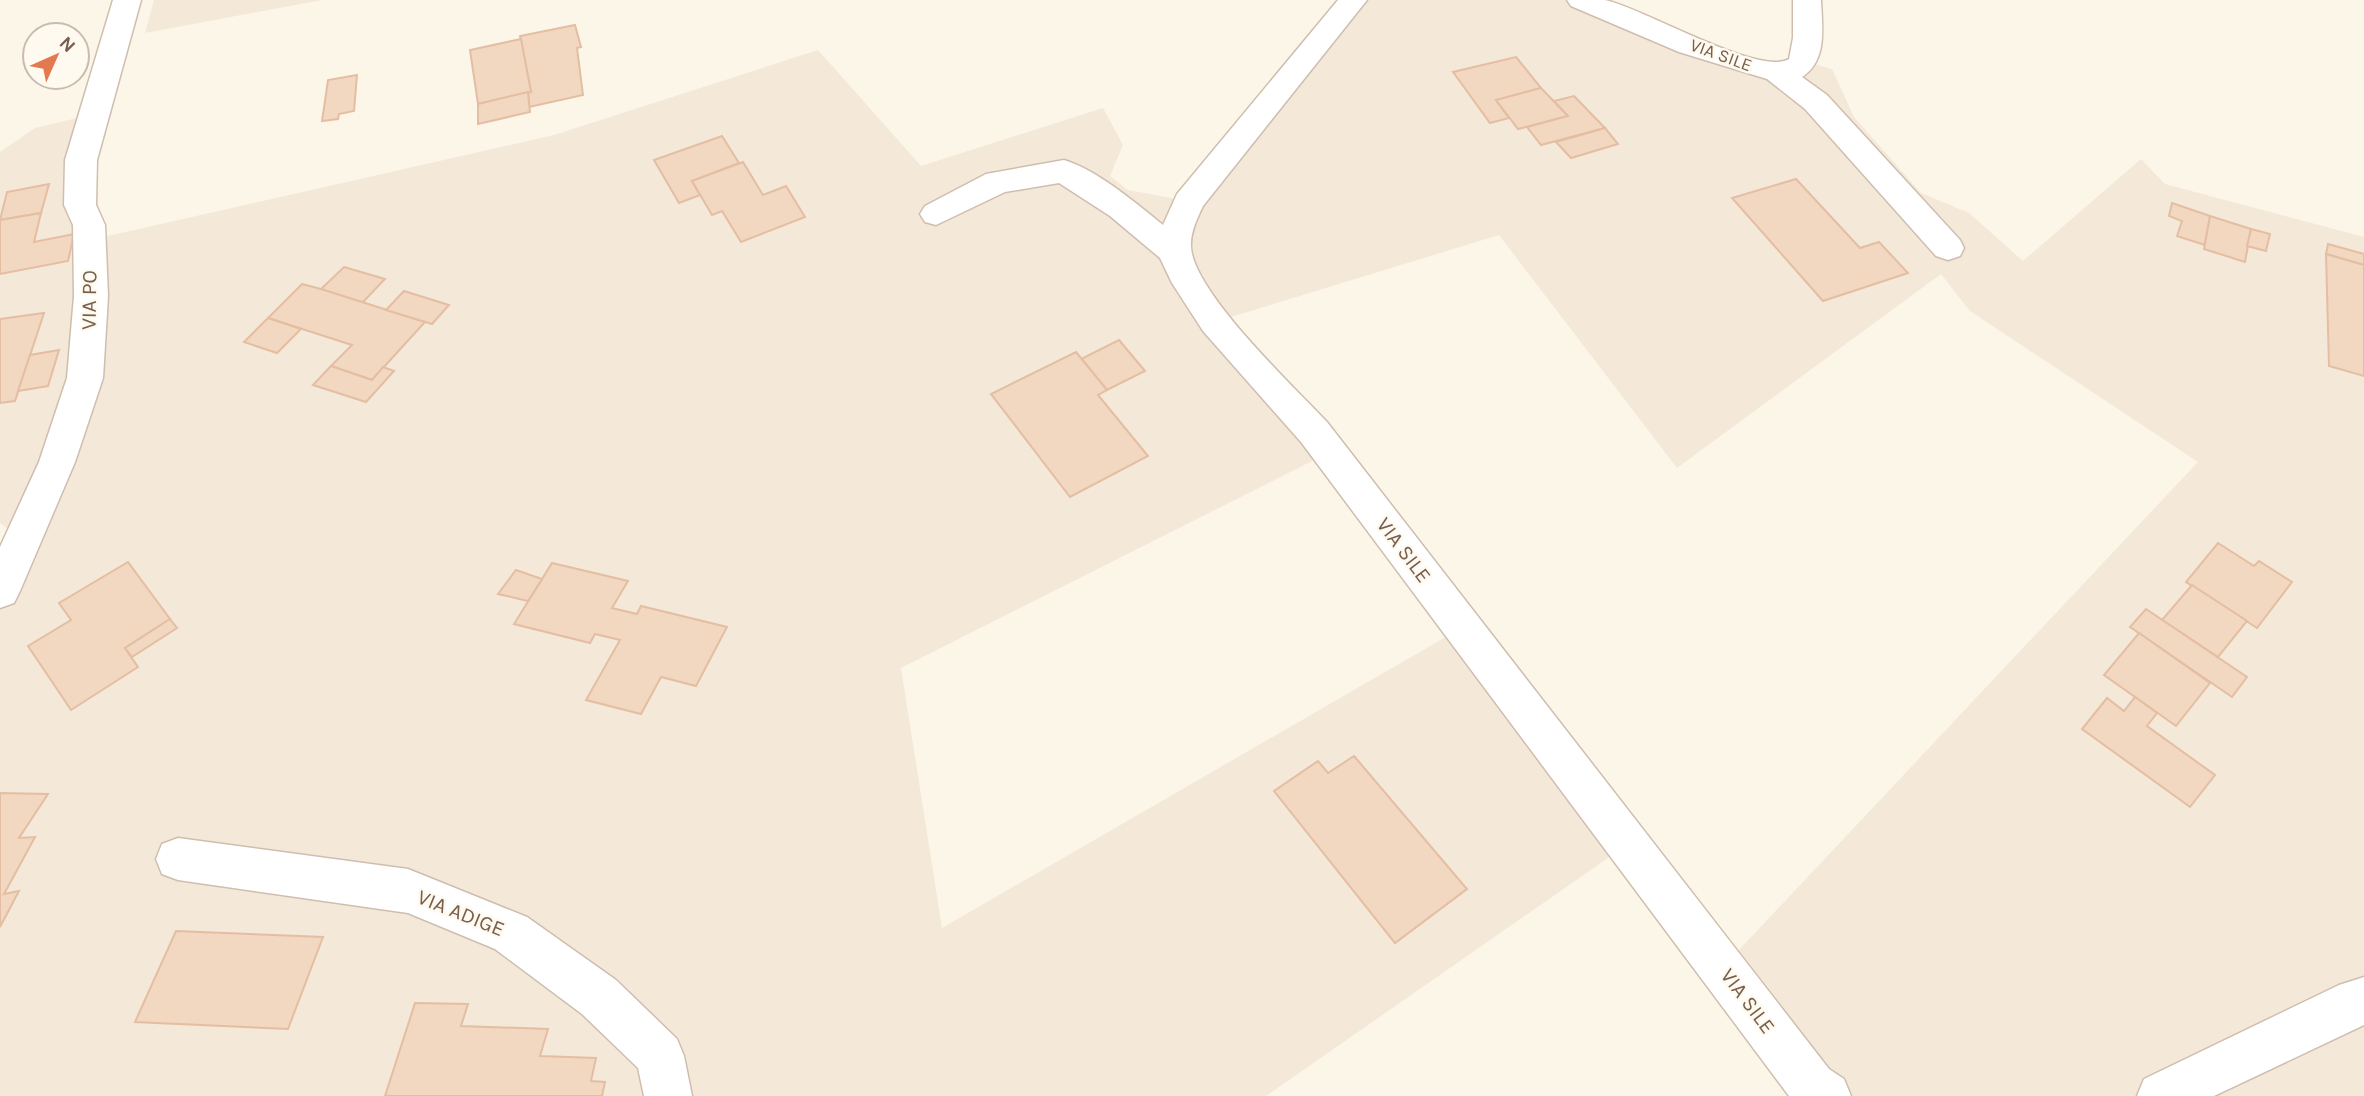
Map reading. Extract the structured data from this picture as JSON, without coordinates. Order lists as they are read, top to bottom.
{
  "streets": {
    "street": ["VIA SILE", "VIA PO", "VIA ADIGE"]
  },
  "north": "top right"
}
